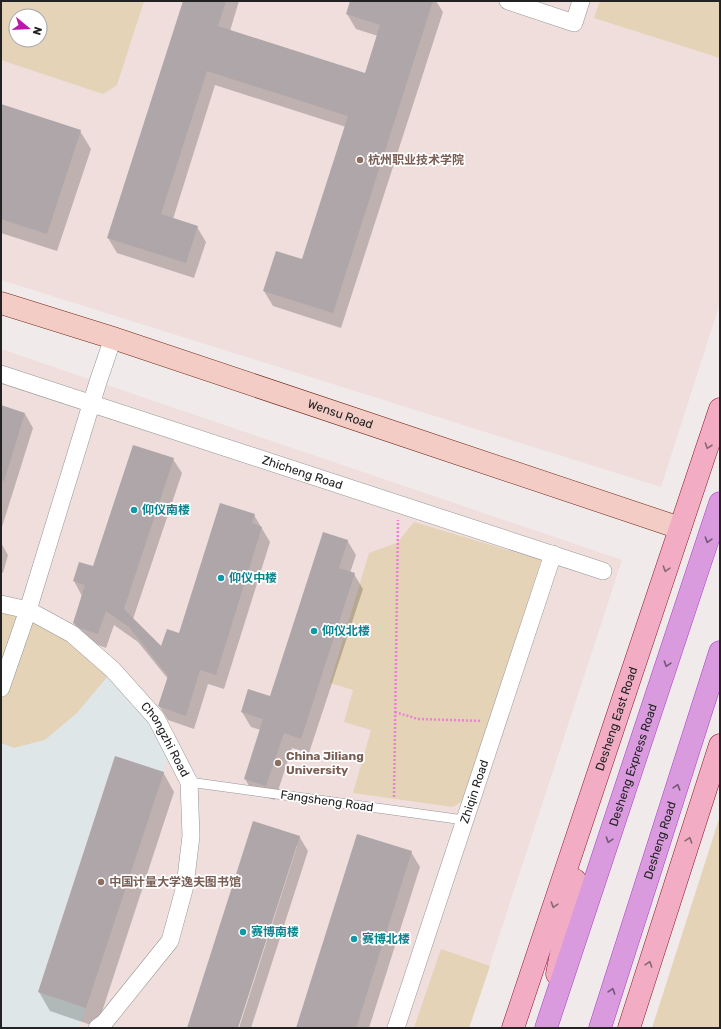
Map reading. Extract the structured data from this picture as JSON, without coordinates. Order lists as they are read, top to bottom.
{
  "streets": {
    "highway": ["Desheng Express Road", "Desheng Road"],
    "main road": ["Desheng East Road"],
    "street": [
      "Wensu Road",
      "Zhicheng Road",
      "Chongzhi Road",
      "Zhiqin Road"
    ],
    "lane": ["Fangsheng Road"]
  },
  "crossings": [
    ["Wensu Road", "Desheng East Road"],
    ["Zhicheng Road", "Zhiqin Road"],
    ["Chongzhi Road", "Fangsheng Road"],
    ["Zhiqin Road", "Fangsheng Road"]
  ],
  "one_way": ["Desheng Express Road", "Desheng Road"],
  "places": [
    "杭州职业技术学院",
    "仰仪南楼",
    "仰仪中楼",
    "仰仪北楼",
    "China Jiliang University",
    "中国计量大学逸夫图书馆",
    "赛博南楼",
    "赛博北楼"
  ],
  "north": "right"
}
